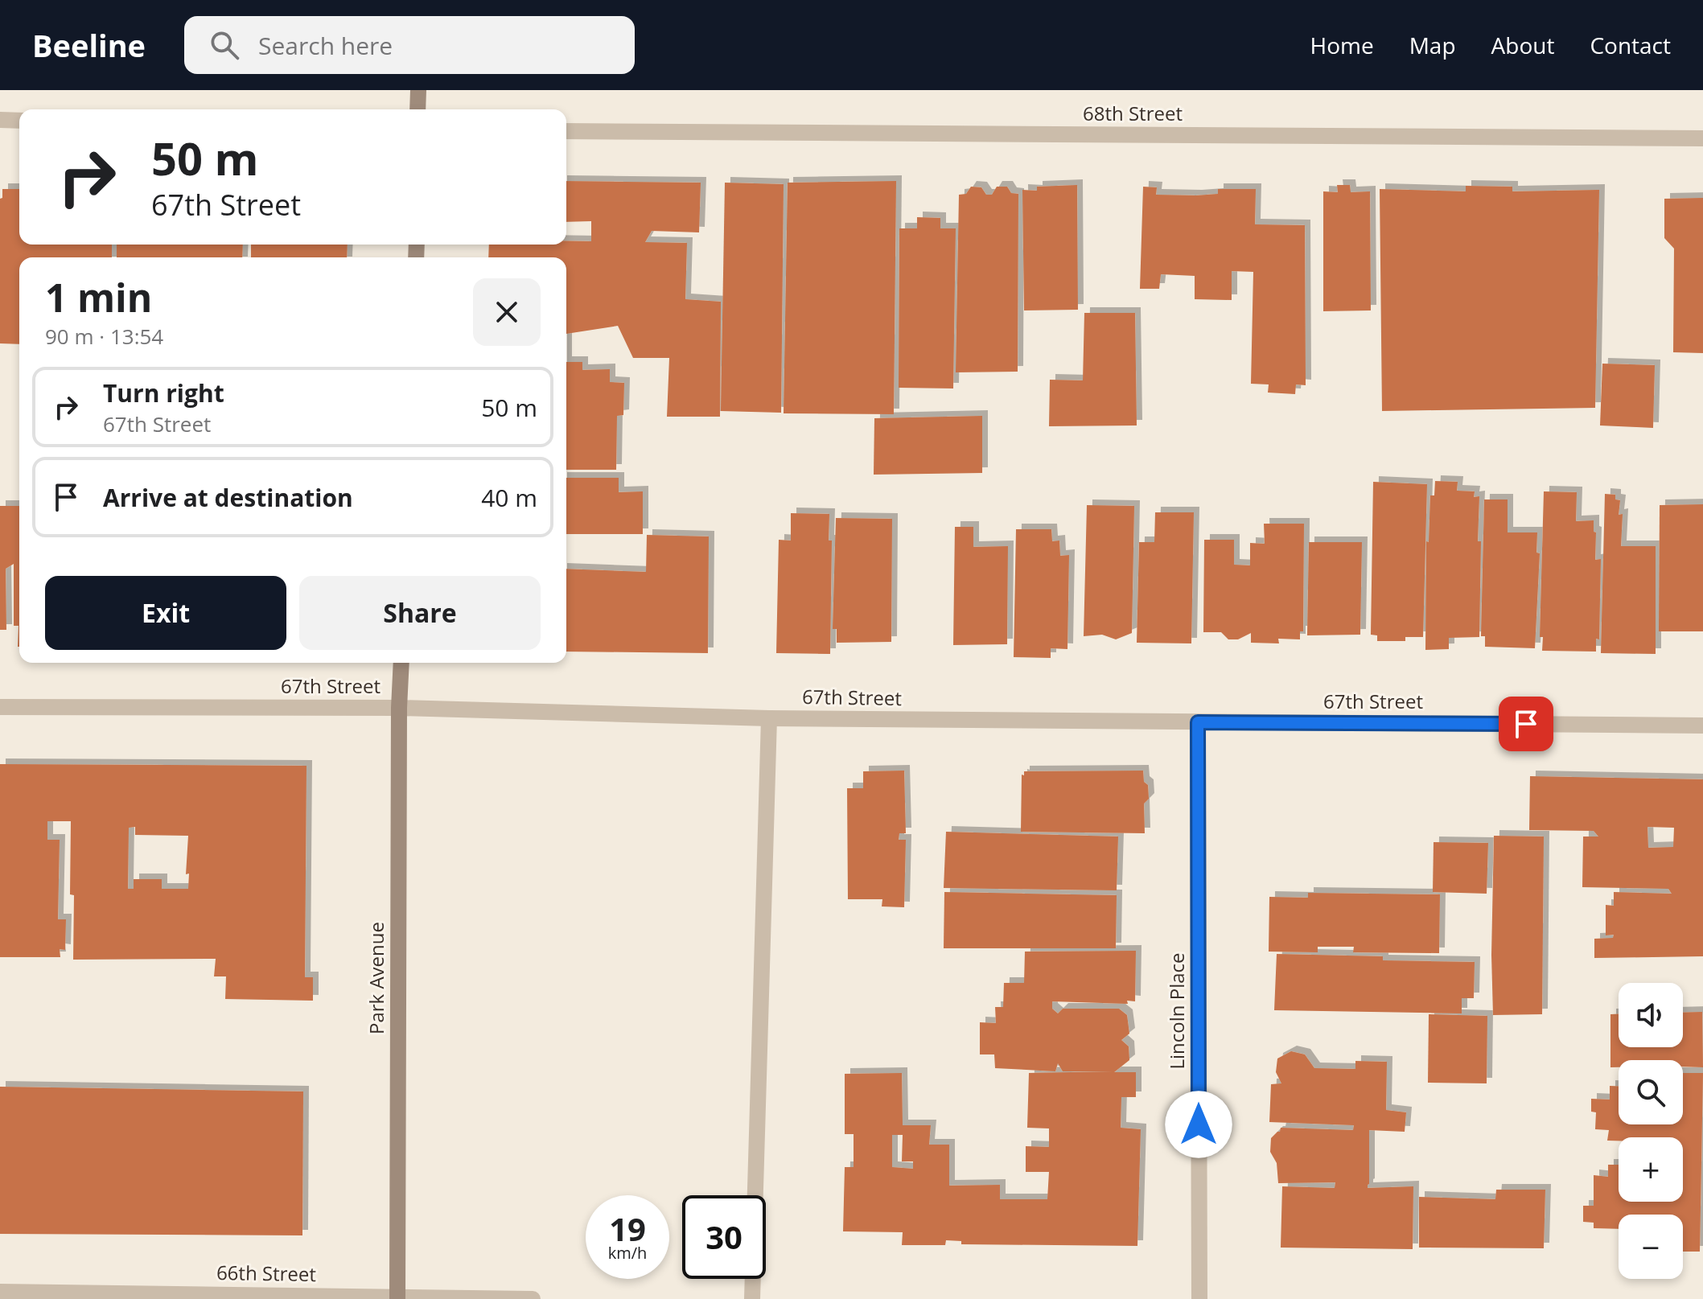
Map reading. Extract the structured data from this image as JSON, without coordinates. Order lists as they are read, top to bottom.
{
  "streets": {
    "street": [
      "68th Street",
      "67th Street",
      "Park Avenue",
      "Lincoln Place",
      "66th Street"
    ]
  },
  "crossings": [
    ["67th Street", "Park Avenue"],
    ["67th Street", "Lincoln Place"],
    ["Park Avenue", "66th Street"]
  ],
  "page": {
    "header": "Beeline",
    "search": "Search here",
    "nav": [
      "Home",
      "Map",
      "About",
      "Contact"
    ],
    "turn": ["50 m", "67th Street"],
    "heading": ["1 min", "90 m · 13:54"],
    "list": [
      {
        "name": "Turn right",
        "note": "67th Street",
        "value": "50 m"
      },
      {
        "name": "Arrive at destination",
        "value": "40 m"
      }
    ],
    "buttons": ["Exit", "Share"],
    "map_buttons": ["+", "−"],
    "speed": "19 km/h",
    "limit": "30"
  }
}
